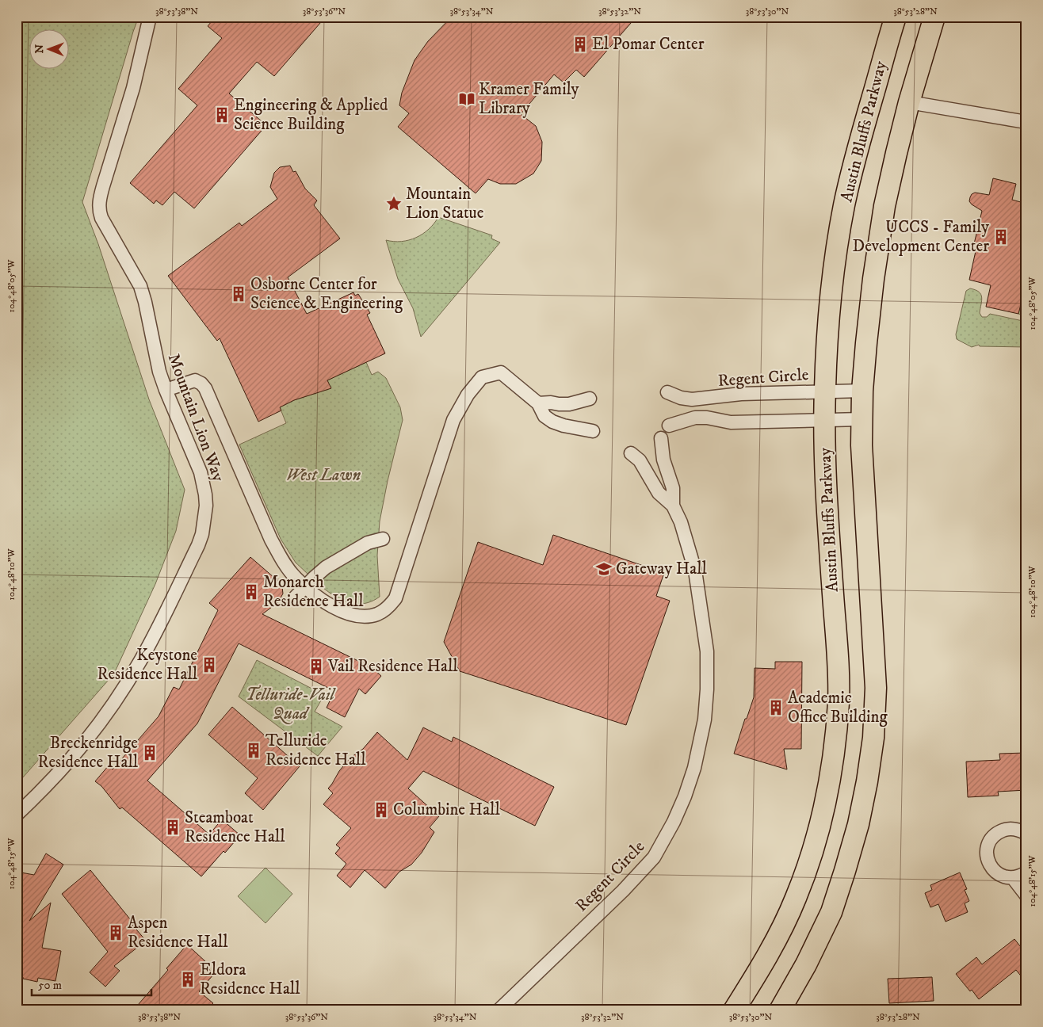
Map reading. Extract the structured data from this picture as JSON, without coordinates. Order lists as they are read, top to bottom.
{
  "streets": {
    "main road": ["Austin Bluffs Parkway"],
    "street": ["Regent Circle", "Mountain Lion Way"]
  },
  "crossings": [
    ["Austin Bluffs Parkway", "Regent Circle"]
  ],
  "parks": ["West Lawn", "Telluride-Vail Quad"],
  "places": {
    "building": [
      "El Pomar Center",
      "Engineering & Applied Science Building",
      "UCCS - Family Development Center",
      "Osborne Center for Science & Engineering",
      "Monarch Residence Hall",
      "Keystone Residence Hall",
      "Vail Residence Hall",
      "Academic Office Building",
      "Telluride Residence Hall",
      "Breckenridge Residence Hall",
      "Columbine Hall",
      "Steamboat Residence Hall",
      "Aspen Residence Hall",
      "Eldora Residence Hall"
    ],
    "library": ["Kramer Family Library"],
    "place": ["Mountain Lion Statue"],
    "school or university": ["Gateway Hall"]
  },
  "scale_bar": "50 m",
  "north": "left",
  "coordinates": [
    "38°53'38\"N",
    "38°53'36\"N",
    "38°53'34\"N",
    "38°53'32\"N",
    "38°53'30\"N",
    "38°53'28\"N",
    "104°48'05\"W",
    "104°48'10\"W",
    "104°48'15\"W"
  ]
}
